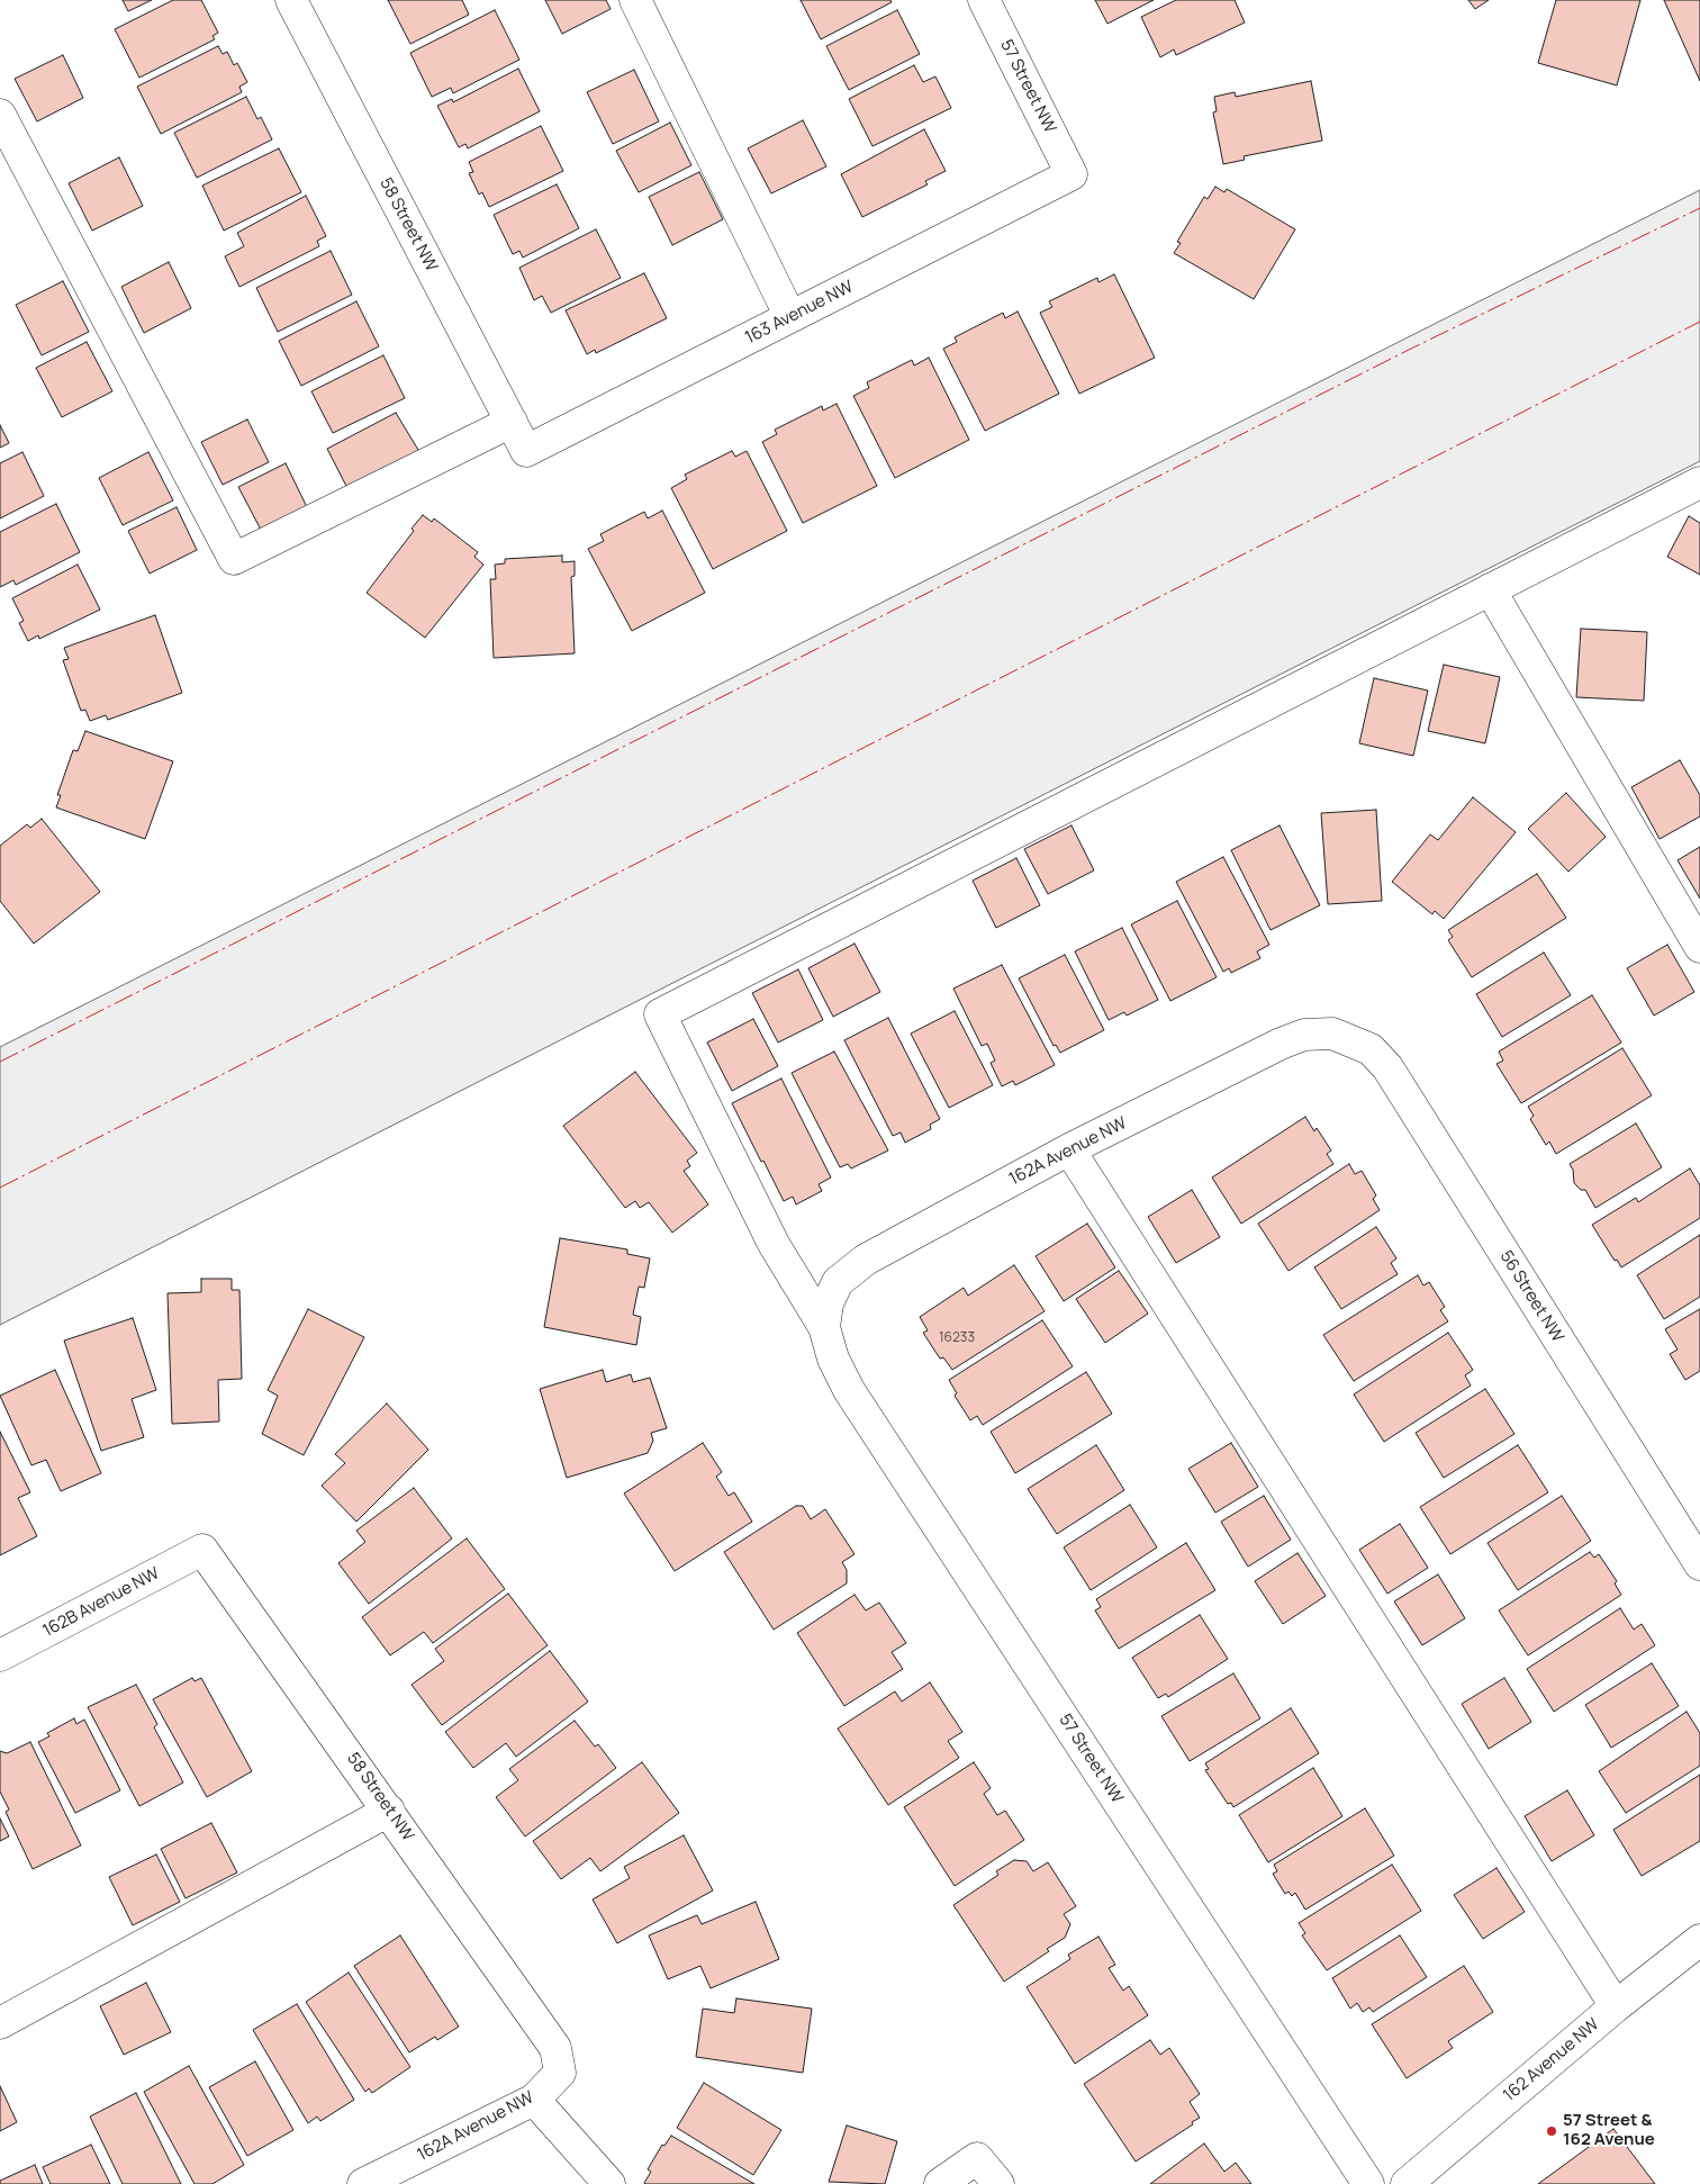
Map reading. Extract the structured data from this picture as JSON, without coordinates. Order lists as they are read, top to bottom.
{
  "streets": {
    "street": [
      "57 Street NW",
      "58 Street NW",
      "163 Avenue NW",
      "162A Avenue NW",
      "56 Street NW",
      "162B Avenue NW",
      "162 Avenue NW"
    ]
  },
  "crossings": [
    ["57 Street NW", "163 Avenue NW"],
    ["57 Street NW", "162A Avenue NW"],
    ["58 Street NW", "163 Avenue NW"],
    ["58 Street NW", "162A Avenue NW"],
    ["58 Street NW", "162B Avenue NW"],
    ["162A Avenue NW", "56 Street NW"]
  ],
  "places": ["57 Street & 162 Avenue"],
  "house_numbers": ["16233"]
}
